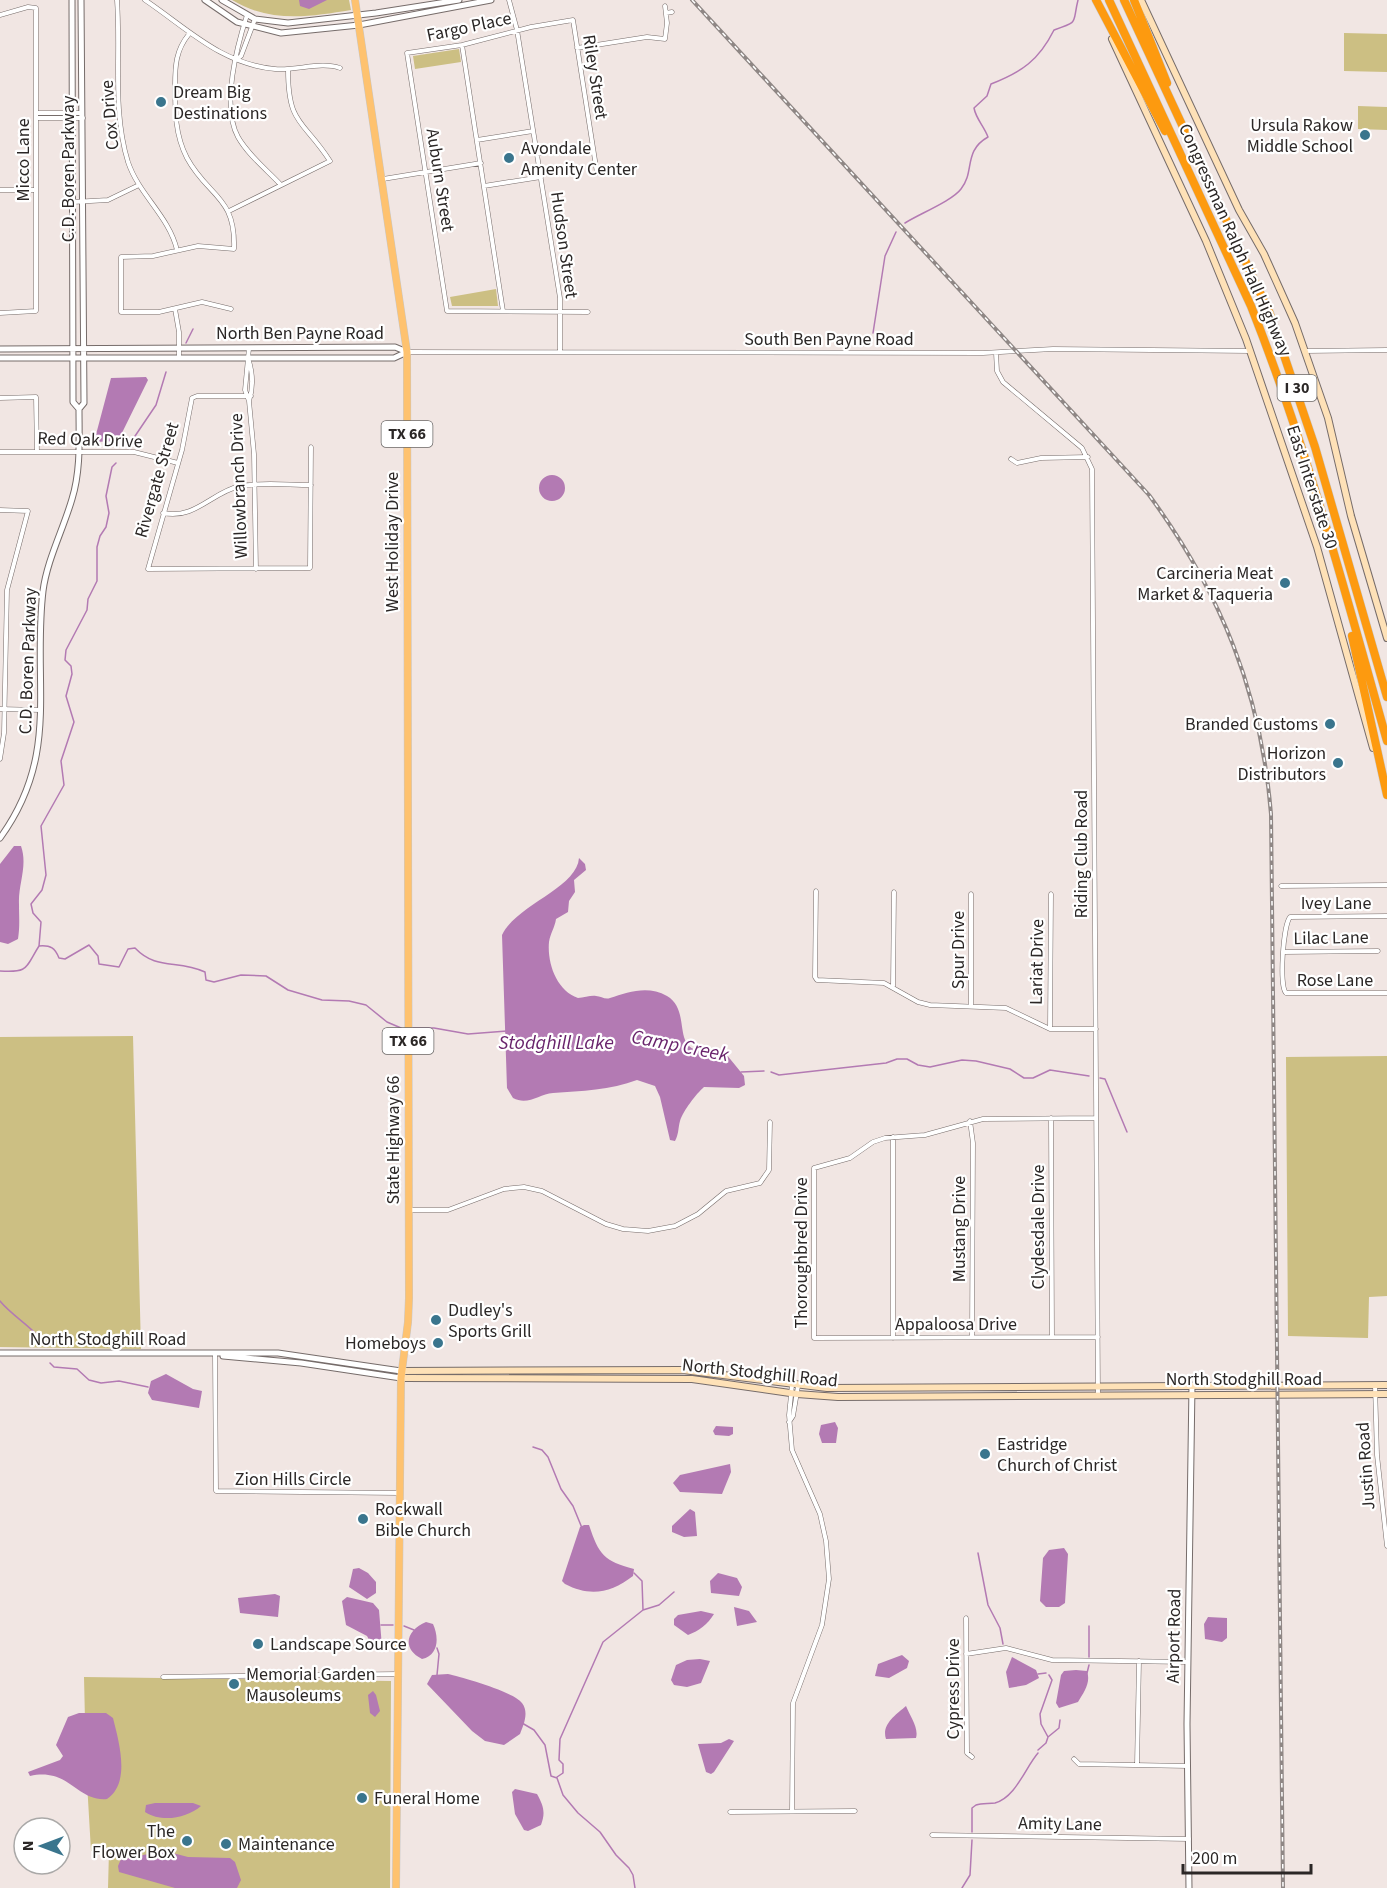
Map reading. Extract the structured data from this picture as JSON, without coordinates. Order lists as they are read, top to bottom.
{
  "streets": {
    "highway": ["Congressman Ralph Hall Highway", "I 30"],
    "main road": [
      "TX 66",
      "East Interstate 30",
      "West Holiday Drive",
      "State Highway 66",
      "North Stodghill Road"
    ],
    "street": [
      "Fargo Place",
      "Riley Street",
      "Cox Drive",
      "Micco Lane",
      "C.D. Boren Parkway",
      "Auburn Street",
      "Hudson Street",
      "North Ben Payne Road",
      "South Ben Payne Road",
      "Red Oak Drive",
      "Rivergate Street",
      "Willowbranch Drive",
      "Riding Club Road",
      "Ivey Lane",
      "Lilac Lane",
      "Spur Drive",
      "Lariat Drive",
      "Rose Lane",
      "Clydesdale Drive",
      "Mustang Drive",
      "Thoroughbred Drive",
      "Appaloosa Drive",
      "Justin Road",
      "Zion Hills Circle",
      "Airport Road",
      "Cypress Drive",
      "Amity Lane"
    ]
  },
  "crossings": [
    ["Fargo Place", "Riley Street"],
    ["Fargo Place", "Auburn Street"],
    ["Fargo Place", "Hudson Street"],
    ["C.D. Boren Parkway", "North Ben Payne Road"],
    ["C.D. Boren Parkway", "Red Oak Drive"],
    ["Hudson Street", "South Ben Payne Road"],
    ["North Ben Payne Road", "South Ben Payne Road"],
    ["North Ben Payne Road", "Willowbranch Drive"],
    ["North Ben Payne Road", "West Holiday Drive"],
    ["South Ben Payne Road", "East Interstate 30"],
    ["South Ben Payne Road", "West Holiday Drive"],
    ["TX 66", "State Highway 66"],
    ["TX 66", "North Stodghill Road"],
    ["TX 66", "Zion Hills Circle"],
    ["Red Oak Drive", "Rivergate Street"],
    ["Rivergate Street", "Willowbranch Drive"],
    ["West Holiday Drive", "State Highway 66"],
    ["Riding Club Road", "Appaloosa Drive"],
    ["Riding Club Road", "North Stodghill Road"],
    ["Ivey Lane", "Lilac Lane"],
    ["Ivey Lane", "Rose Lane"],
    ["State Highway 66", "North Stodghill Road"],
    ["Clydesdale Drive", "Appaloosa Drive"],
    ["Mustang Drive", "Appaloosa Drive"],
    ["Thoroughbred Drive", "Appaloosa Drive"],
    ["North Stodghill Road", "Justin Road"],
    ["North Stodghill Road", "Zion Hills Circle"],
    ["North Stodghill Road", "Airport Road"],
    ["Airport Road", "Amity Lane"]
  ],
  "water": ["Stodghill Lake", "Camp Creek"],
  "places": [
    "Dream Big Destinations",
    "Ursula Rakow Middle School",
    "Avondale Amenity Center",
    "Carcineria Meat Market & Taqueria",
    "Branded Customs",
    "Horizon Distributors",
    "Dudley's Sports Grill",
    "Homeboys",
    "Eastridge Church of Christ",
    "Rockwall Bible Church",
    "Landscape Source",
    "Memorial Garden Mausoleums",
    "Funeral Home",
    "The Flower Box",
    "Maintenance"
  ],
  "scale_bar": "200 m",
  "north": "left"
}
